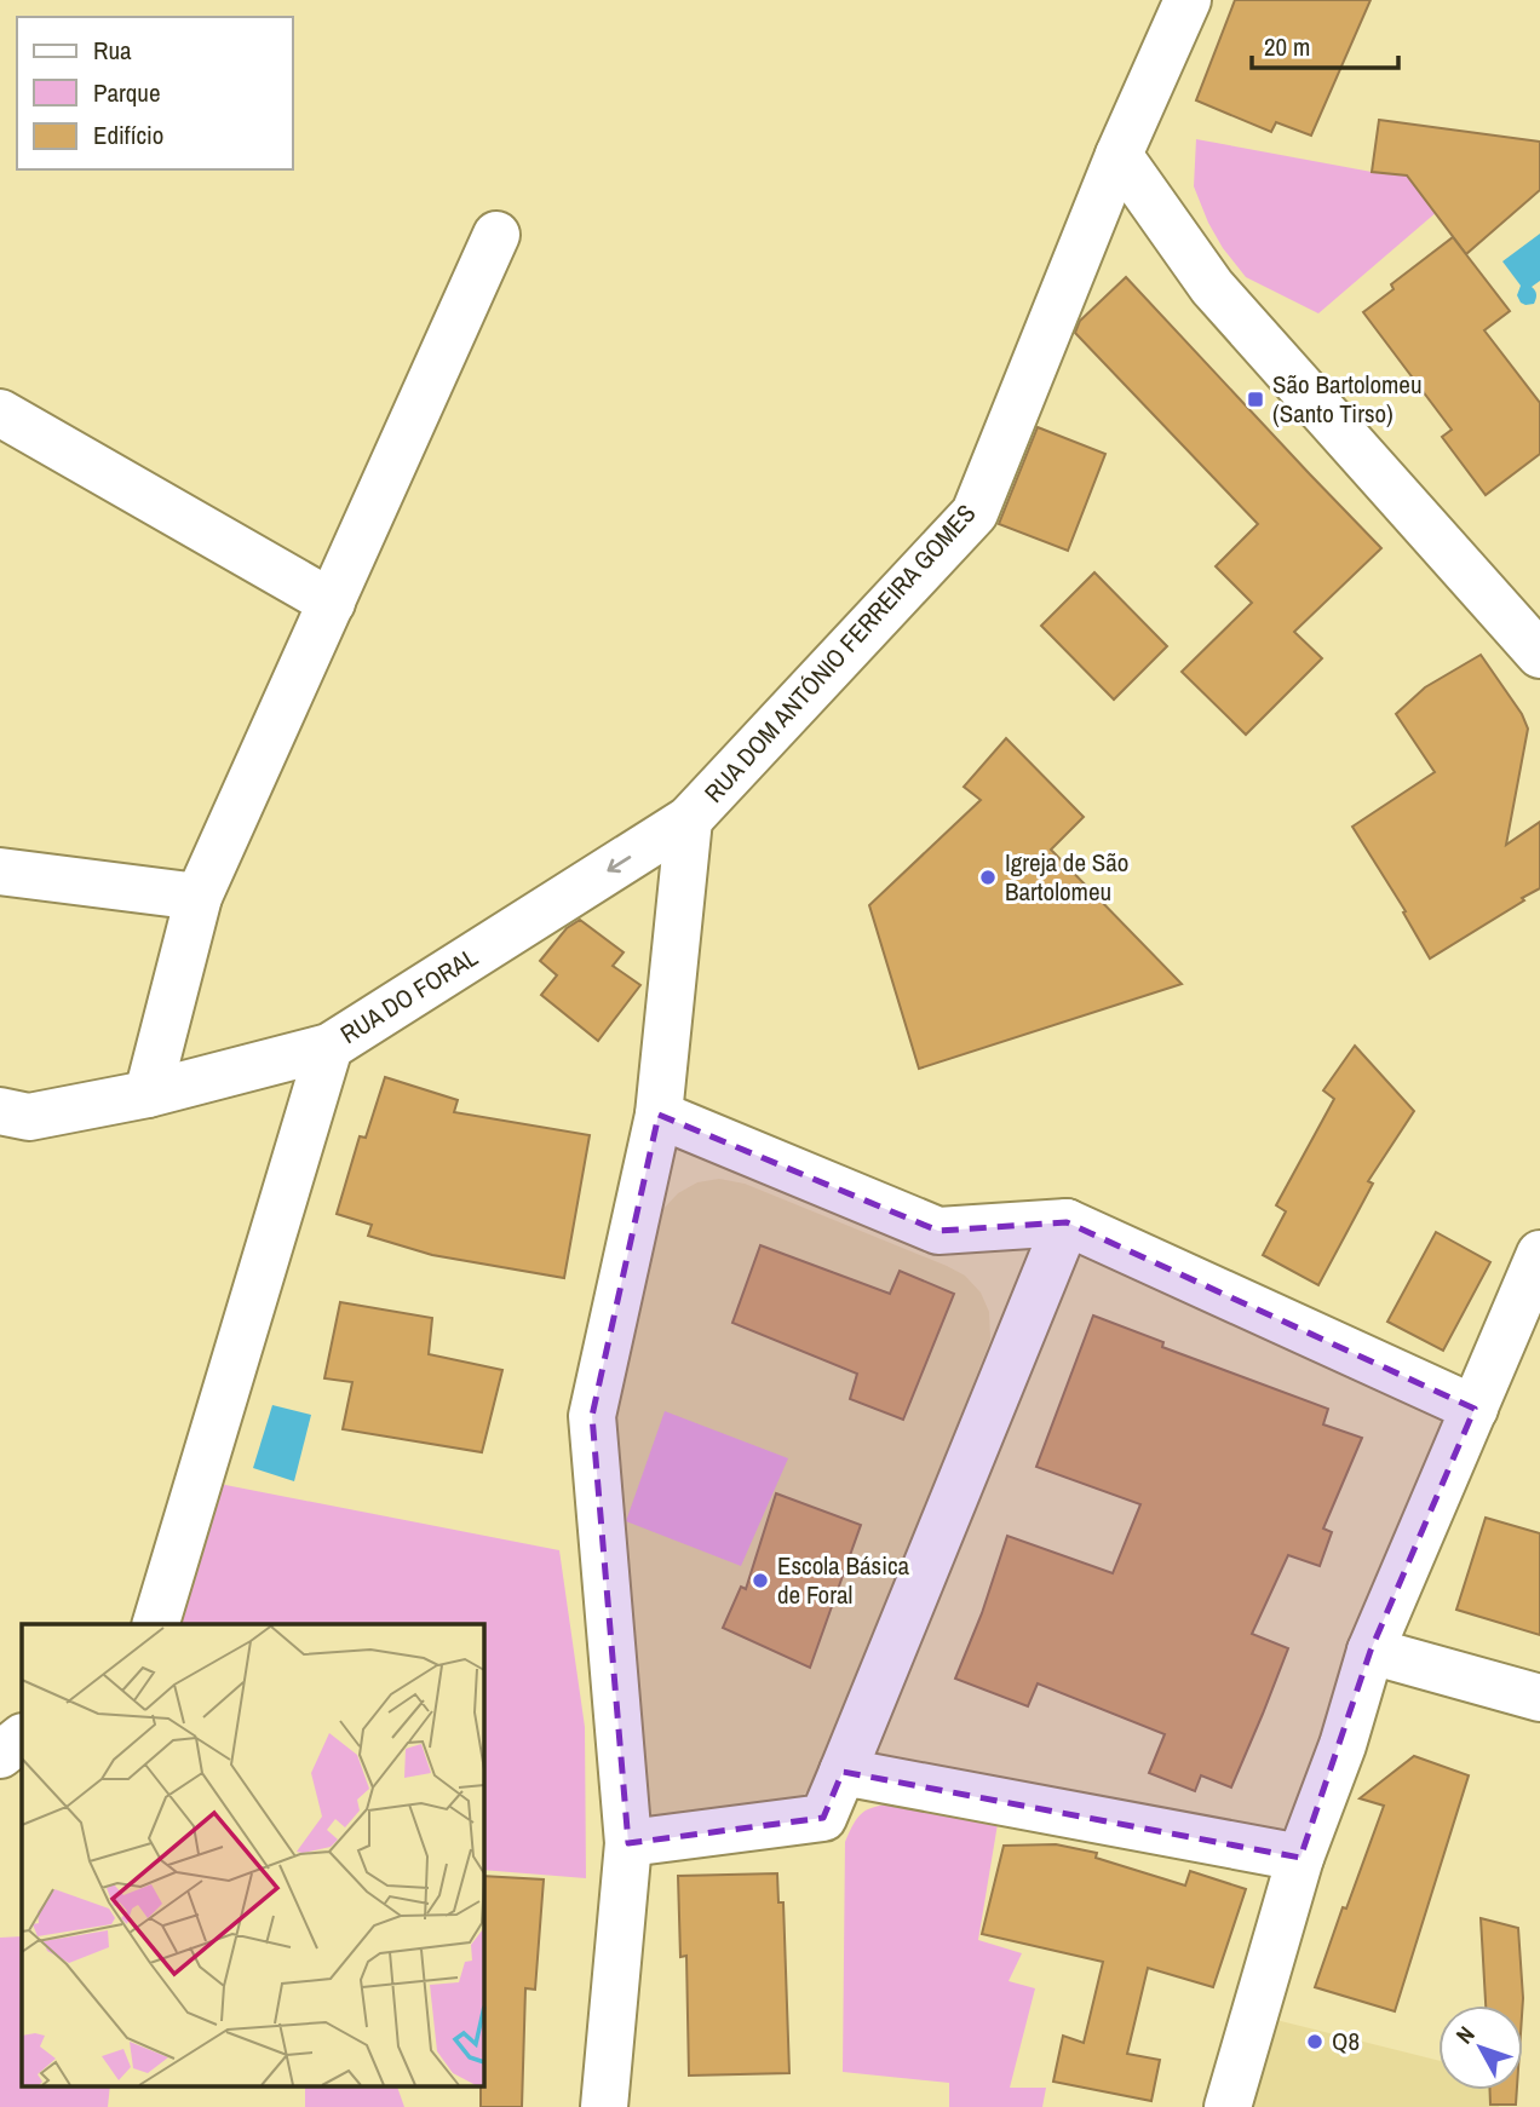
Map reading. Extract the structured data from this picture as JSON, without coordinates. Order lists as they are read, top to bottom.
{
  "streets": {
    "street": ["RUA DOM ANTÓNIO FERREIRA GOMES", "RUA DO FORAL"]
  },
  "crossings": [
    ["RUA DOM ANTÓNIO FERREIRA GOMES", "RUA DO FORAL"]
  ],
  "one_way": ["RUA DO FORAL"],
  "places": {
    "transit": ["São Bartolomeu (Santo Tirso)"],
    "other": ["Igreja de São Bartolomeu", "Escola Básica de Foral", "Q8"]
  },
  "legend": ["Rua", "Parque", "Edifício"],
  "scale_bar": "20 m",
  "north": "top left"
}
